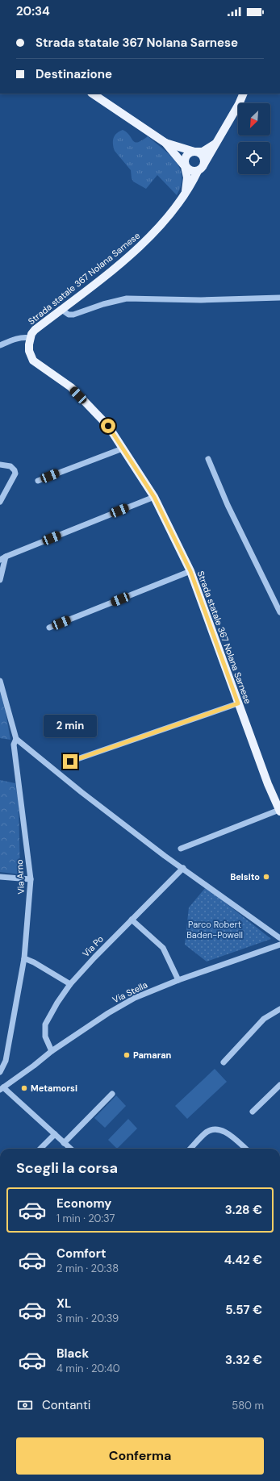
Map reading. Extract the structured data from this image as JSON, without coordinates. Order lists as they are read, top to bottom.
{
  "streets": {
    "main road": ["Strada statale 367 Nolana Sarnese"],
    "street": ["Via Arno", "Via Po", "Via Stella"]
  },
  "crossings": [
    ["Via Po", "Via Stella"]
  ],
  "parks": ["Parco Robert Baden-Powell"],
  "places": ["Belsito", "Pamaran", "Metamorsi"],
  "north": "bottom left",
  "page": {
    "status": "20:34",
    "banner": ["Strada statale 367 Nolana Sarnese", "Destinazione"],
    "bubble": "2 min",
    "heading": "Scegli la corsa",
    "list": [
      {
        "name": "Economy",
        "note": "1 min · 20:37",
        "value": "3.28 €"
      },
      {
        "name": "Comfort",
        "note": "2 min · 20:38",
        "value": "4.42 €"
      },
      {
        "name": "XL",
        "note": "3 min · 20:39",
        "value": "5.57 €"
      },
      {
        "name": "Black",
        "note": "4 min · 20:40",
        "value": "3.32 €"
      }
    ],
    "pay": ["Contanti", "580 m"],
    "buttons": "Conferma"
  }
}
